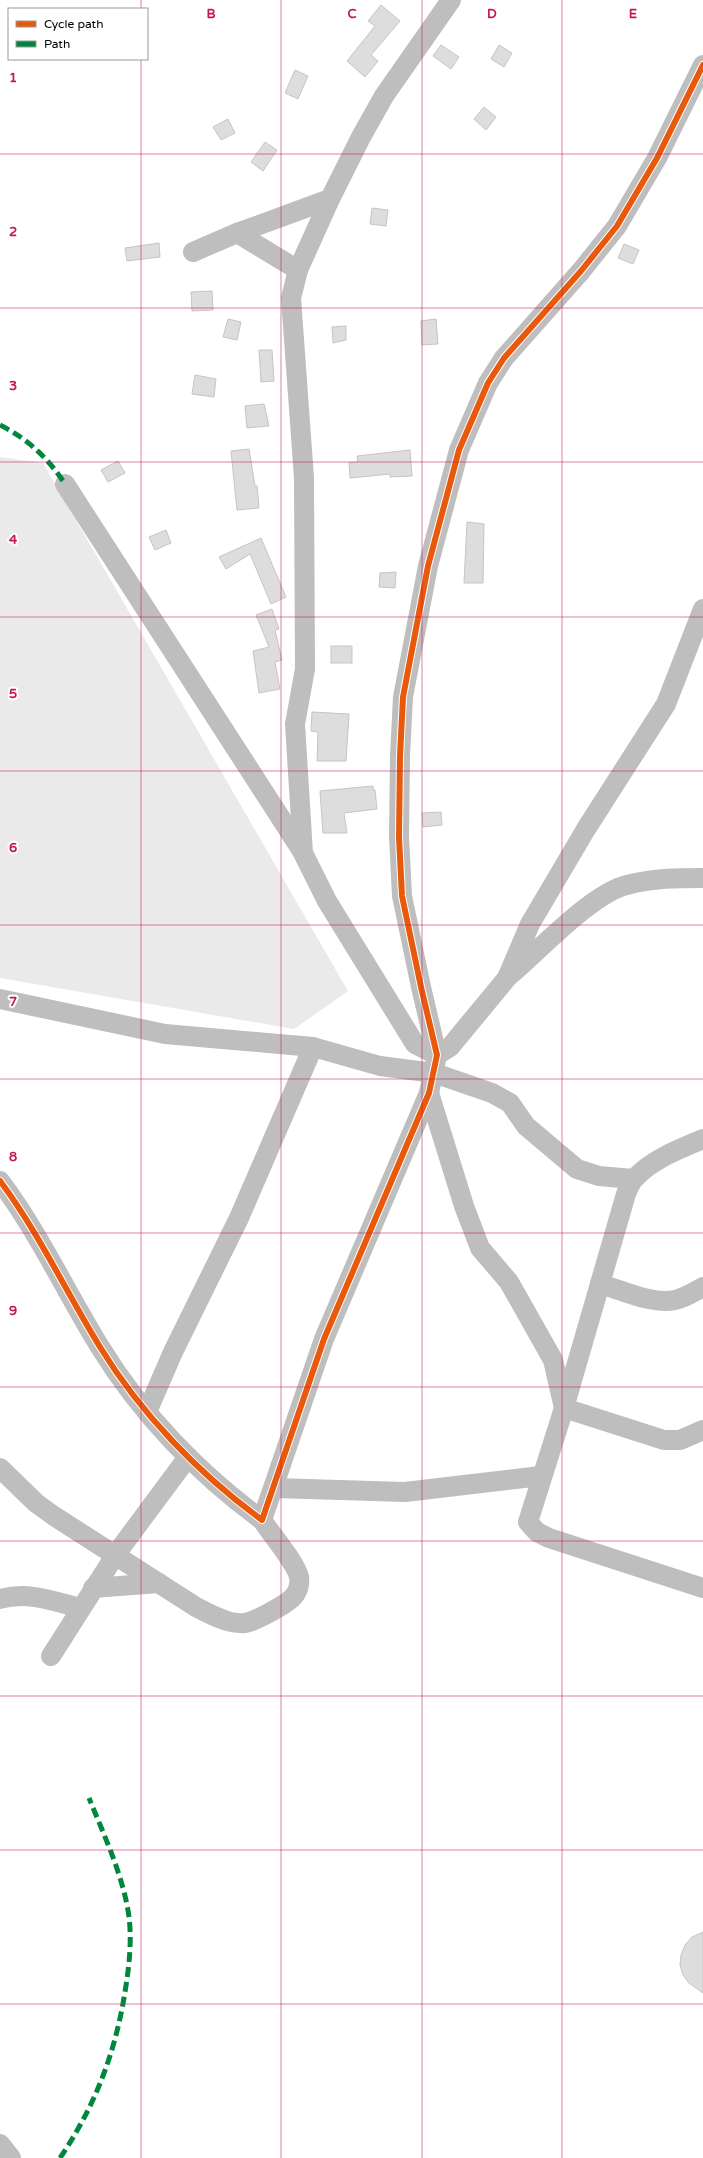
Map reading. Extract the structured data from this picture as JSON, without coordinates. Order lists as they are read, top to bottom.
{
  "legend": ["Cycle path", "Path"],
  "grid": {
    "columns": [
      "B",
      "C",
      "D",
      "E"
    ],
    "rows": [
      "1",
      "2",
      "3",
      "4",
      "5",
      "6",
      "7",
      "8",
      "9"
    ]
  }
}
